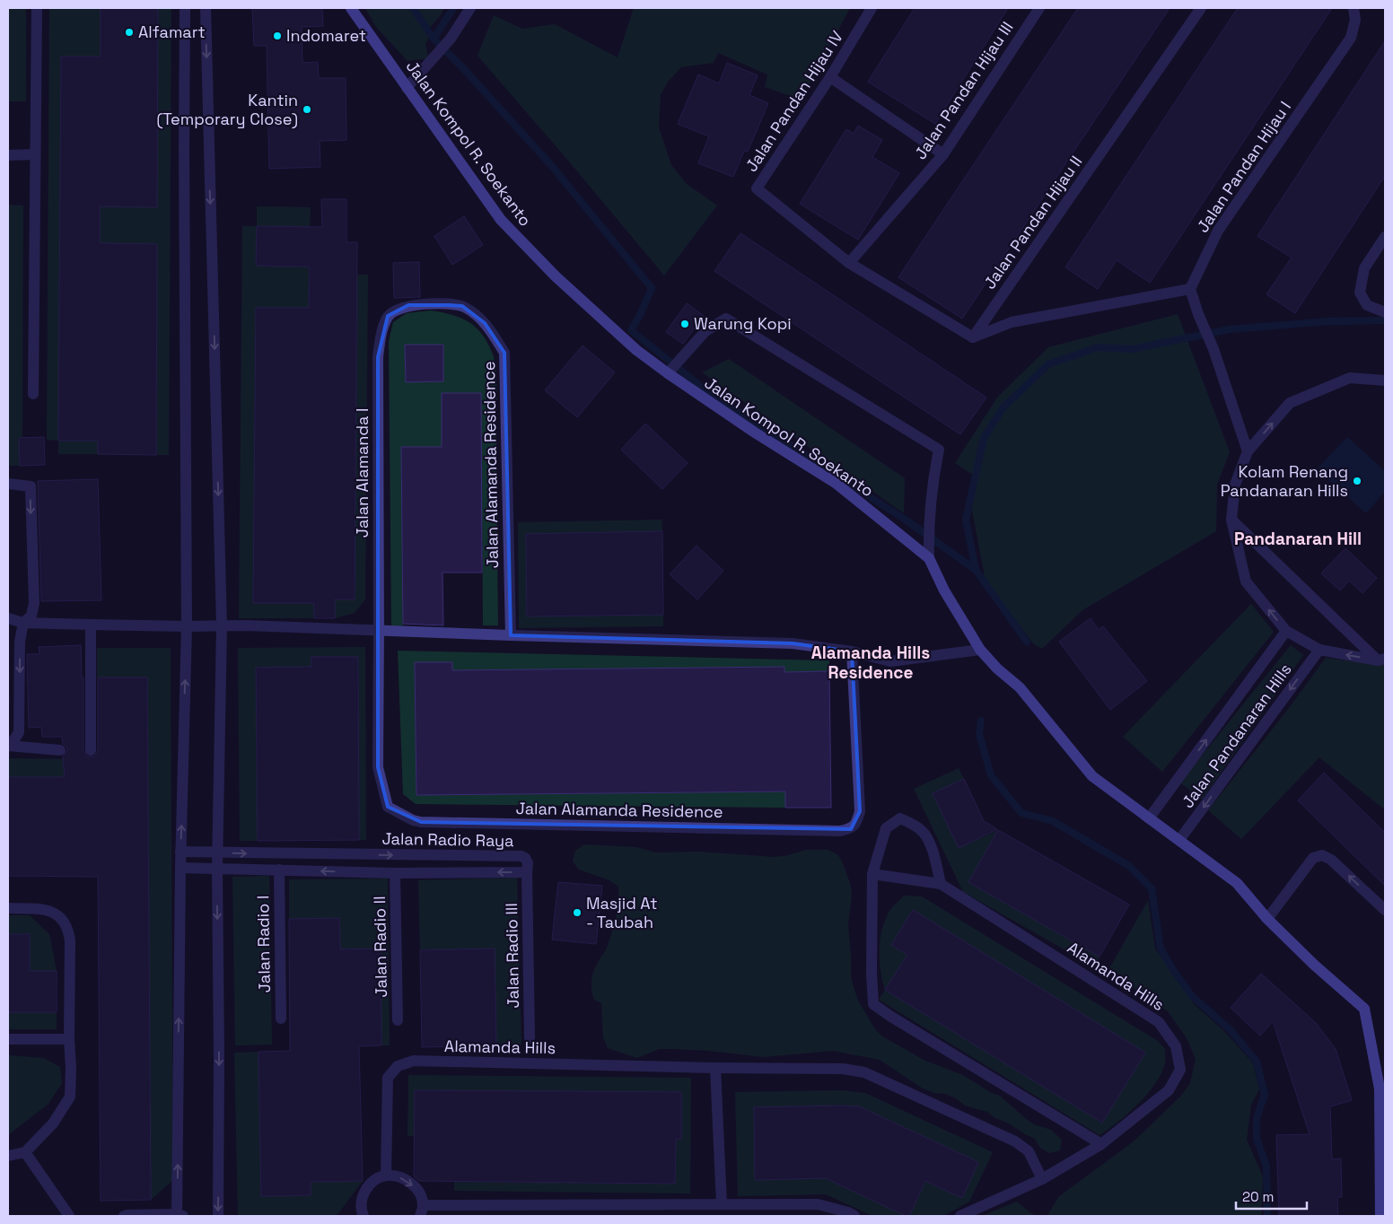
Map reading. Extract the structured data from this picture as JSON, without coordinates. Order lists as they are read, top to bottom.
{
  "streets": {
    "main road": ["Jalan Kompol R. Soekanto"],
    "street": [
      "Jalan Pandan Hijau III",
      "Jalan Pandan Hijau IV",
      "Jalan Pandan Hijau I",
      "Jalan Pandan Hijau II",
      "Jalan Alamanda Residence",
      "Jalan Alamanda I",
      "Jalan Pandanaran Hills",
      "Jalan Radio Raya",
      "Jalan Radio I",
      "Jalan Radio II",
      "Jalan Radio III",
      "Alamanda Hills"
    ]
  },
  "crossings": [
    ["Jalan Pandan Hijau III", "Jalan Pandan Hijau IV"],
    ["Jalan Kompol R. Soekanto", "Jalan Pandanaran Hills"],
    ["Jalan Alamanda Residence", "Jalan Alamanda I"],
    ["Jalan Radio Raya", "Jalan Radio I"],
    ["Jalan Radio Raya", "Jalan Radio II"],
    ["Jalan Radio Raya", "Jalan Radio III"]
  ],
  "districts": ["Pandanaran Hill", "Alamanda Hills Residence"],
  "places": [
    "Alfamart",
    "Indomaret",
    "Kantin (Temporary Close)",
    "Warung Kopi",
    "Kolam Renang Pandanaran Hills",
    "Masjid At - Taubah"
  ],
  "scale_bar": "20 m"
}
